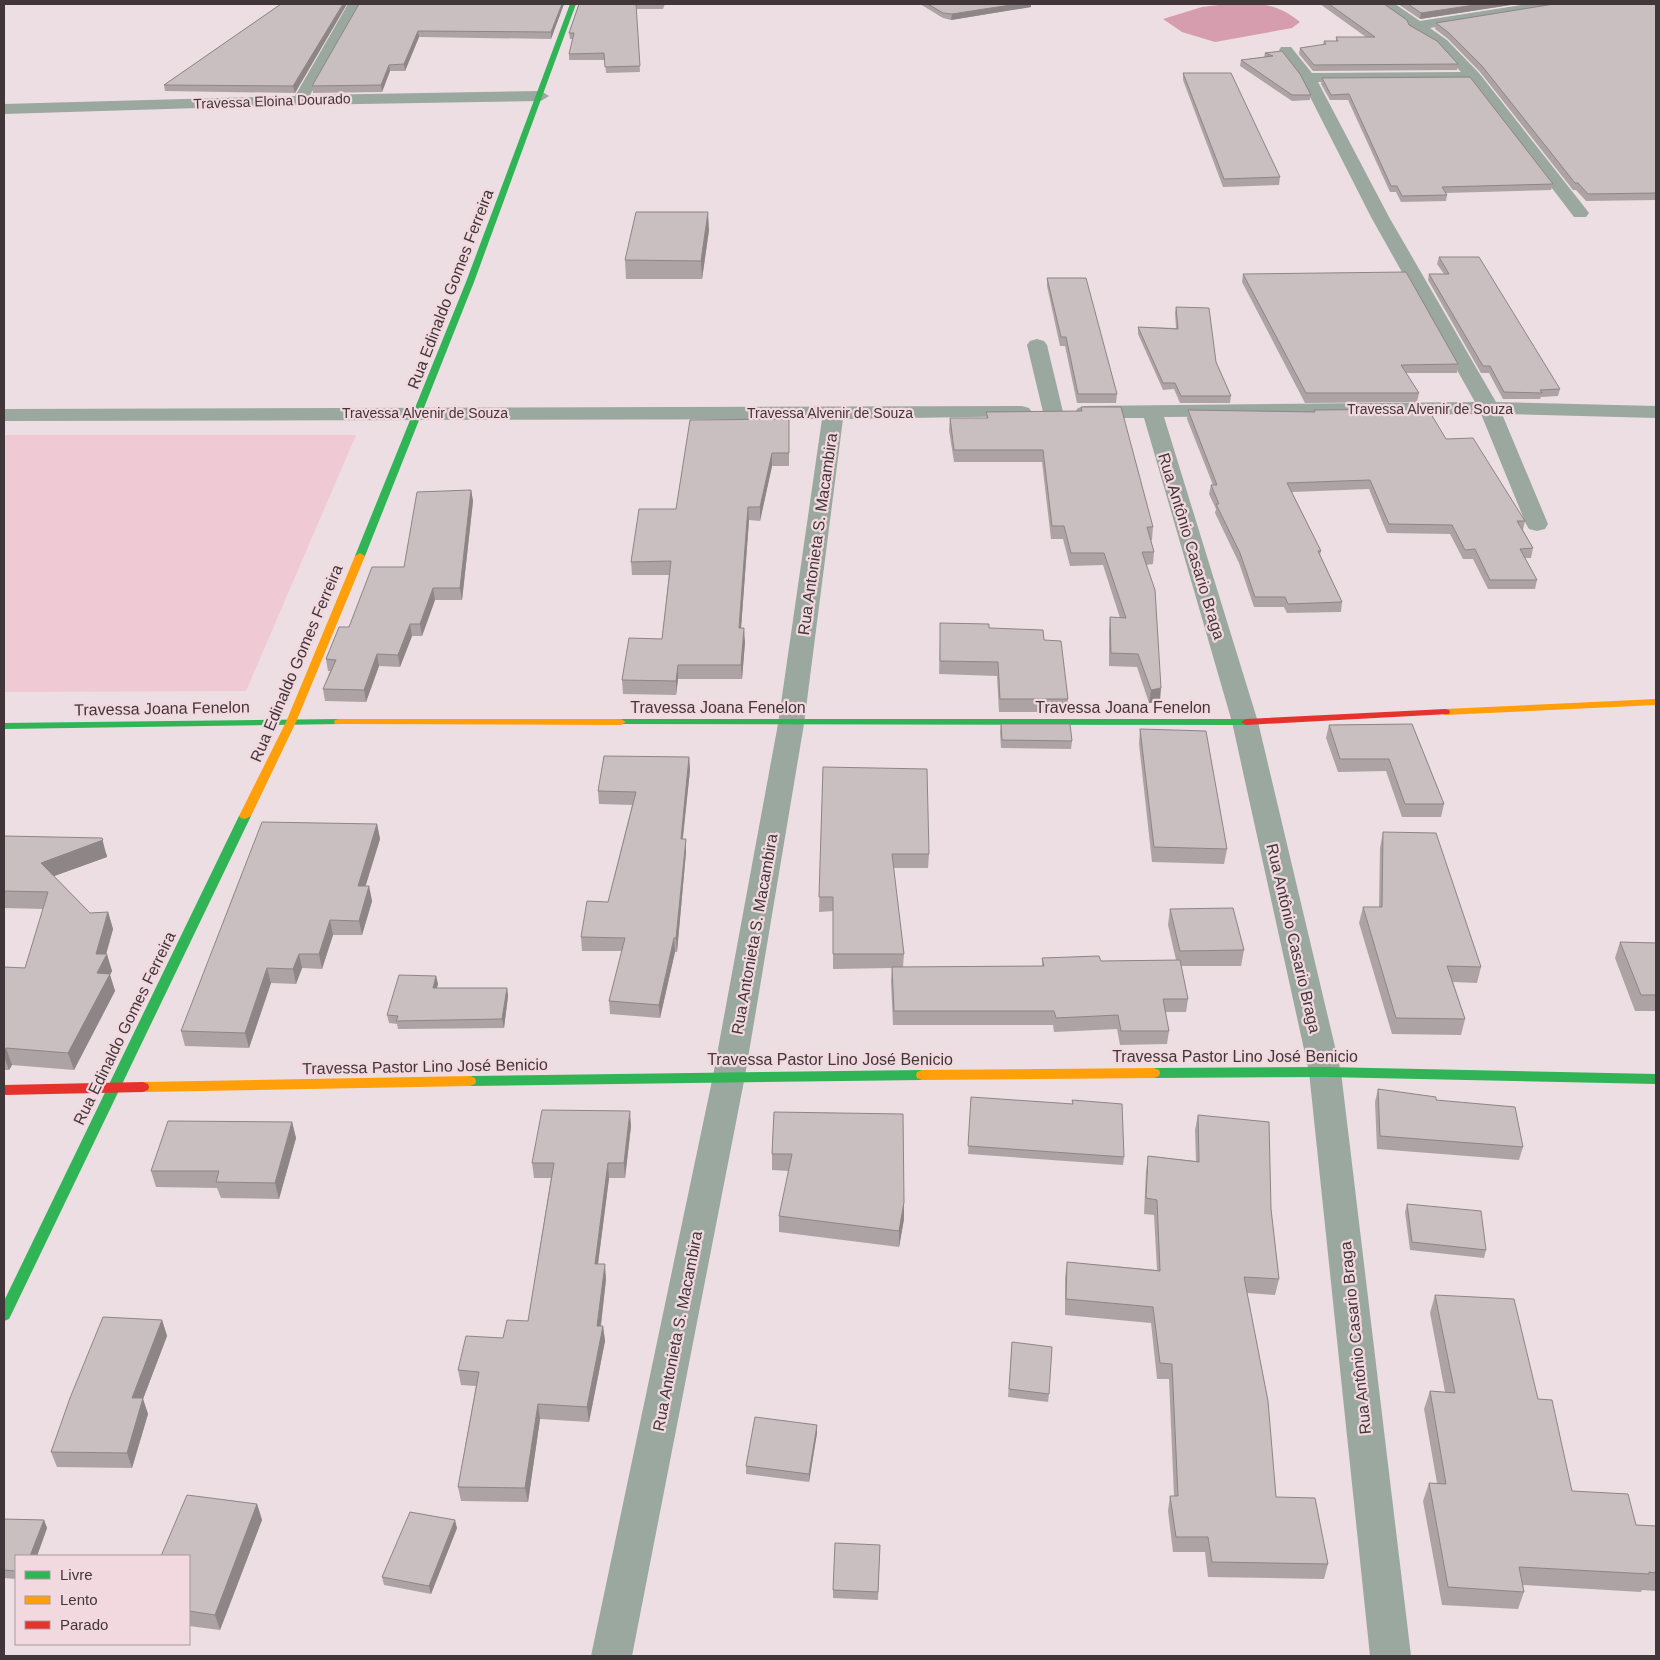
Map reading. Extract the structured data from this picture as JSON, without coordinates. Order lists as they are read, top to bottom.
{
  "streets": {
    "street": [
      "Travessa Eloina Dourado",
      "Rua Edinaldo Gomes Ferreira",
      "Travessa Alvenir de Souza",
      "Rua Antonieta S. Macambira",
      "Rua Antônio Casario Braga",
      "Travessa Joana Fenelon",
      "Travessa Pastor Lino José Benicio"
    ]
  },
  "crossings": [
    ["Travessa Eloina Dourado", "Rua Edinaldo Gomes Ferreira"],
    ["Rua Edinaldo Gomes Ferreira", "Travessa Alvenir de Souza"],
    ["Rua Edinaldo Gomes Ferreira", "Travessa Joana Fenelon"],
    ["Rua Edinaldo Gomes Ferreira", "Travessa Pastor Lino José Benicio"],
    ["Travessa Alvenir de Souza", "Rua Antonieta S. Macambira"],
    ["Travessa Alvenir de Souza", "Rua Antônio Casario Braga"],
    ["Rua Antonieta S. Macambira", "Travessa Joana Fenelon"],
    ["Rua Antonieta S. Macambira", "Travessa Pastor Lino José Benicio"],
    ["Rua Antônio Casario Braga", "Travessa Joana Fenelon"],
    ["Rua Antônio Casario Braga", "Travessa Pastor Lino José Benicio"]
  ],
  "legend": ["Livre", "Lento", "Parado"]
}
